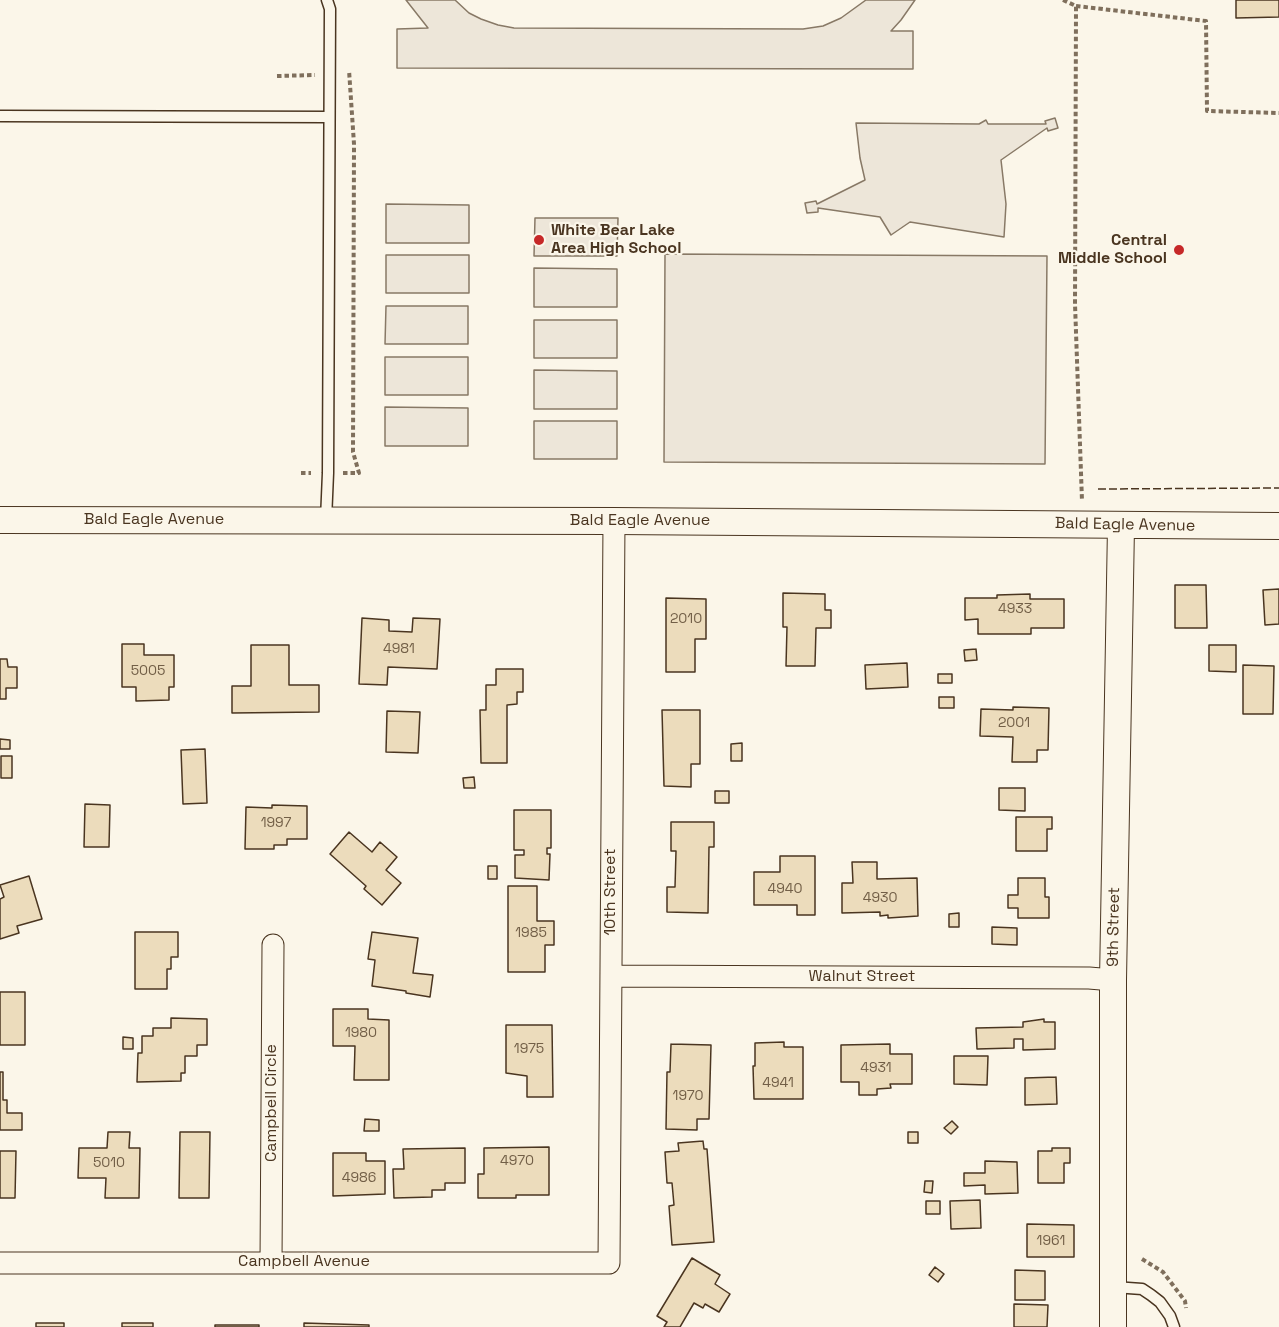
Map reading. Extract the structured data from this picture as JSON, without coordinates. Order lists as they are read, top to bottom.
{
  "streets": {
    "street": [
      "Bald Eagle Avenue",
      "10th Street",
      "9th Street",
      "Walnut Street",
      "Campbell Circle",
      "Campbell Avenue"
    ]
  },
  "crossings": [
    ["Bald Eagle Avenue", "10th Street"],
    ["Bald Eagle Avenue", "9th Street"],
    ["10th Street", "Walnut Street"],
    ["10th Street", "Campbell Avenue"],
    ["9th Street", "Walnut Street"],
    ["Campbell Circle", "Campbell Avenue"]
  ],
  "places": ["White Bear Lake Area High School", "Central Middle School"],
  "house_numbers": [
    "4933",
    "2010",
    "4981",
    "5005",
    "2001",
    "1997",
    "4940",
    "4930",
    "1985",
    "1980",
    "1975",
    "4931",
    "4941",
    "1970",
    "4970",
    "5010",
    "4986",
    "1961"
  ]
}
